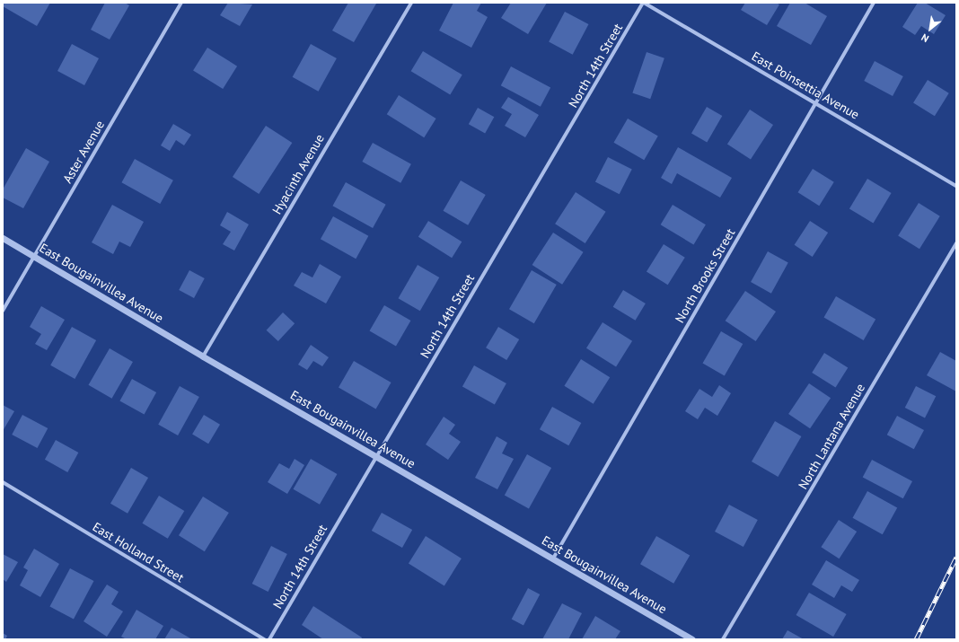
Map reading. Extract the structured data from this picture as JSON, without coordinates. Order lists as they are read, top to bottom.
{
  "streets": {
    "street": [
      "North 14th Street",
      "East Poinsettia Avenue",
      "Aster Avenue",
      "Hyacinth Avenue",
      "North Brooks Street",
      "East Bougainvillea Avenue",
      "North Lantana Avenue",
      "East Holland Street"
    ]
  },
  "crossings": [
    ["North 14th Street", "East Poinsettia Avenue"],
    ["North 14th Street", "East Bougainvillea Avenue"],
    ["East Poinsettia Avenue", "North Brooks Street"],
    ["Aster Avenue", "East Bougainvillea Avenue"],
    ["Hyacinth Avenue", "East Bougainvillea Avenue"],
    ["North Brooks Street", "East Bougainvillea Avenue"]
  ],
  "north": "bottom left"
}
